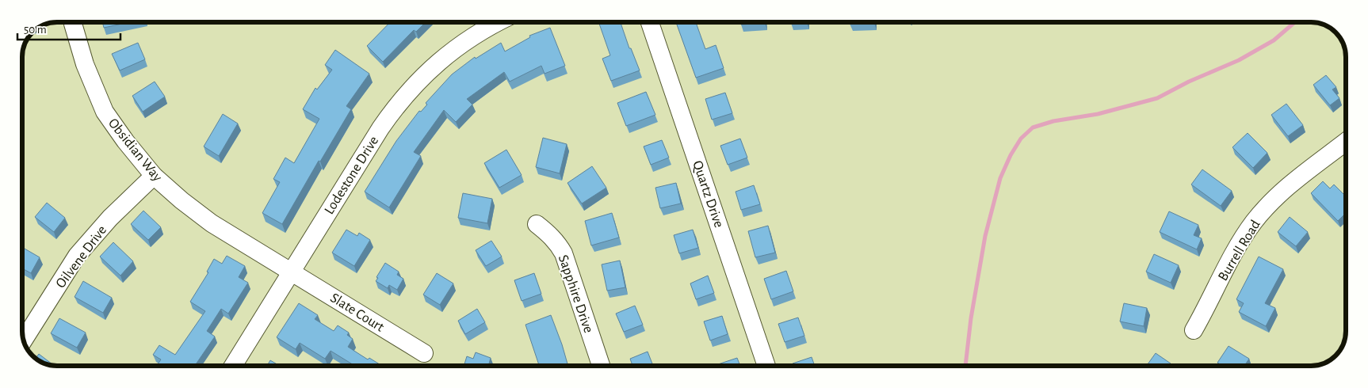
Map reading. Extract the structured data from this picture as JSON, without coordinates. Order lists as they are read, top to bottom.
{
  "streets": {
    "street": [
      "Obsidian Way",
      "Lodestone Drive",
      "Quartz Drive",
      "Burrell Road",
      "Oilvene Drive",
      "Sapphire Drive",
      "Slate Court"
    ]
  },
  "crossings": [
    ["Obsidian Way", "Lodestone Drive"],
    ["Obsidian Way", "Oilvene Drive"],
    ["Obsidian Way", "Slate Court"],
    ["Lodestone Drive", "Slate Court"]
  ],
  "scale_bar": "50 m"
}
